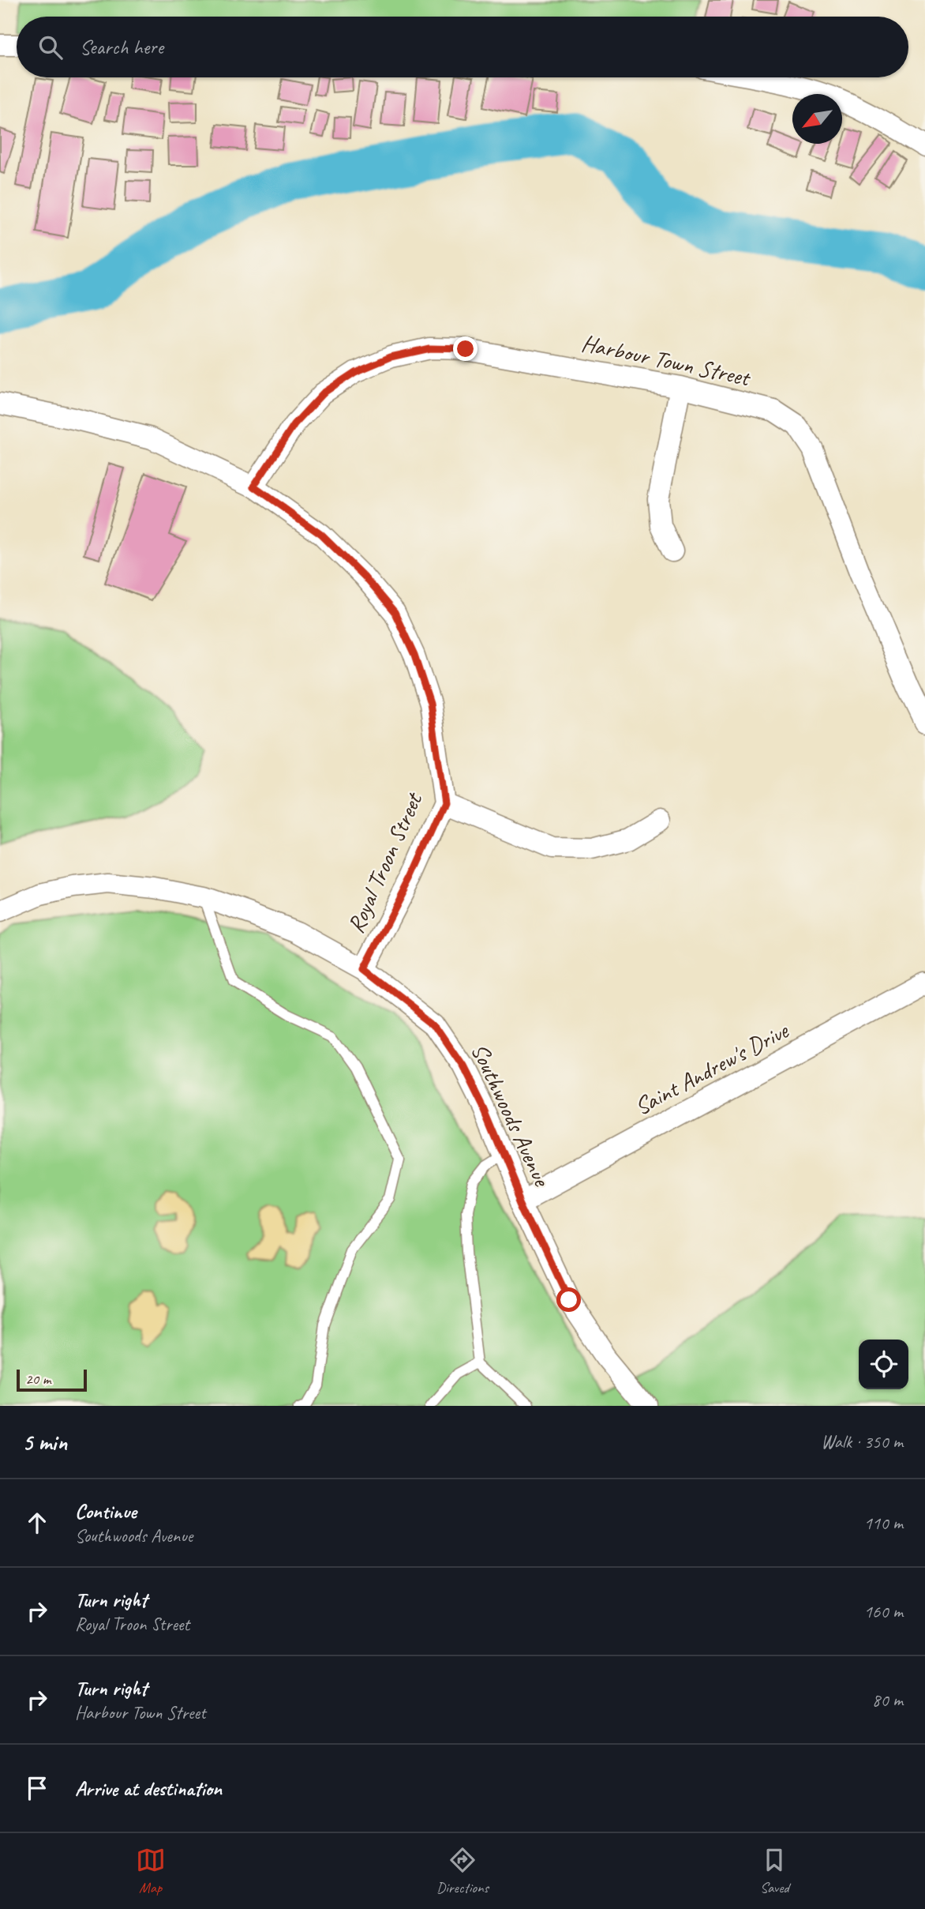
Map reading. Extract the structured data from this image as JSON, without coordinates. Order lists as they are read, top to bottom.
{
  "streets": {
    "street": [
      "Harbour Town Street",
      "Royal Troon Street",
      "Saint Andrew's Drive",
      "Southwoods Avenue"
    ]
  },
  "crossings": [
    ["Harbour Town Street", "Royal Troon Street"],
    ["Royal Troon Street", "Southwoods Avenue"],
    ["Saint Andrew's Drive", "Southwoods Avenue"]
  ],
  "scale_bar": "20 m",
  "north": "bottom left",
  "page": {
    "search": "Search here",
    "scale": "20 m",
    "heading": ["5 min", "Walk · 350 m"],
    "list": [
      ["Continue", "Southwoods Avenue", "110 m"],
      ["Turn right", "Royal Troon Street", "160 m"],
      ["Turn right", "Harbour Town Street", "80 m"],
      "Arrive at destination"
    ],
    "nav": ["Map", "Directions", "Saved"]
  }
}
